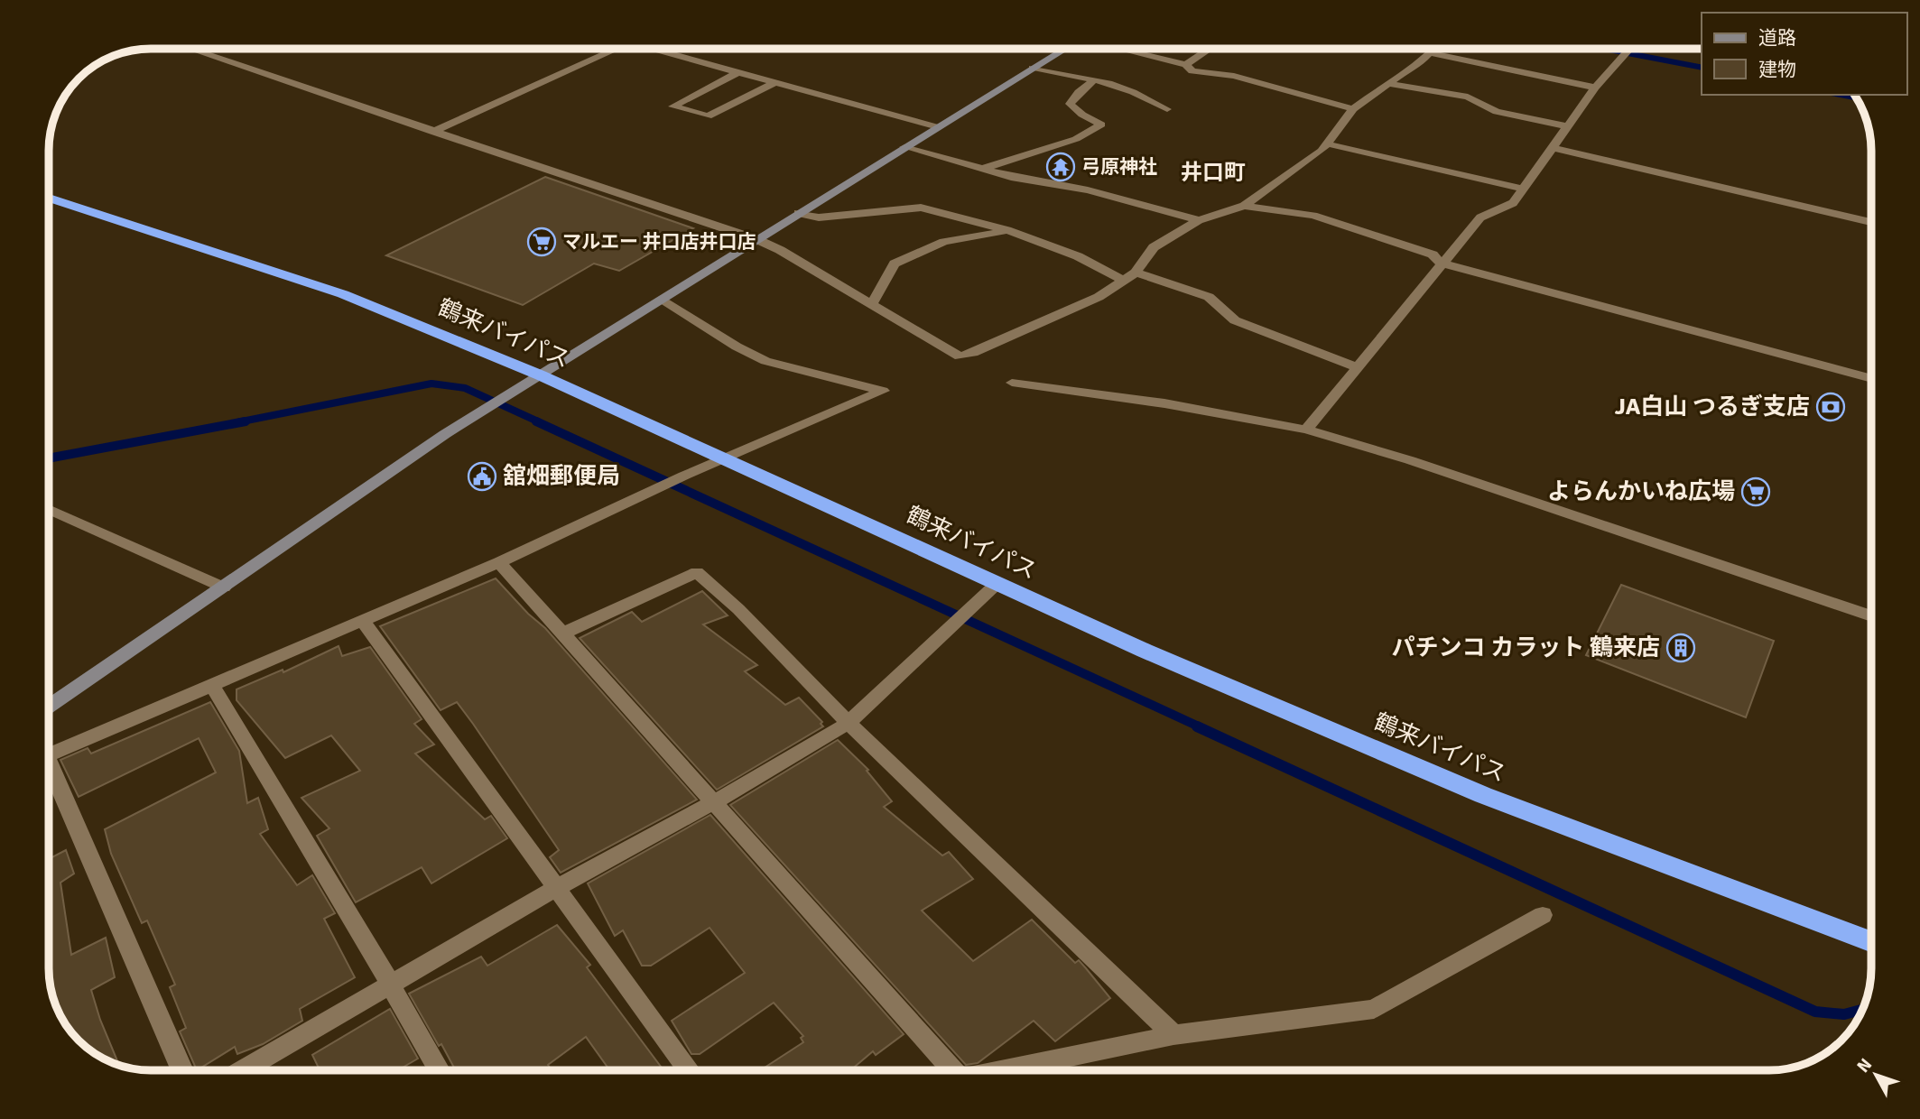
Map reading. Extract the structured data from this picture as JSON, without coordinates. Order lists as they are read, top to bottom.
{
  "streets": {
    "highway": ["鶴来バイパス"]
  },
  "districts": ["井口町"],
  "places": {
    "temple": ["弓原神社"],
    "supermarket": ["マルエー 井口店井口店", "よらんかいね広場"],
    "bank": ["JA白山 つるぎ支店"],
    "public building": ["舘畑郵便局"],
    "building": ["パチンコ カラット 鶴来店"]
  },
  "legend": ["道路", "建物"],
  "north": "top left"
}
